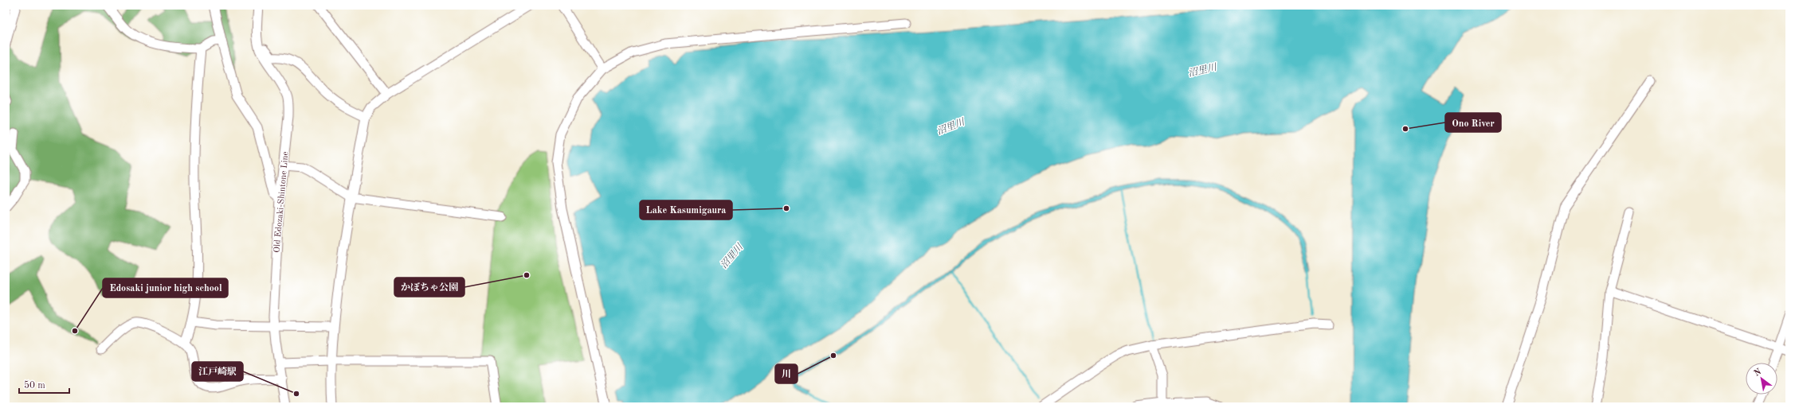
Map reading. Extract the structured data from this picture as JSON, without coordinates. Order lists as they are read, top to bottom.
{
  "streets": {
    "street": ["Old Edozaki-Shintone Line"]
  },
  "water": ["沼里川"],
  "places": [
    "Ono River",
    "Lake Kasumigaura",
    "かぼちゃ公園",
    "Edosaki junior high school",
    "川",
    "江戸崎駅"
  ],
  "scale_bar": "50 m",
  "north": "top left"
}
